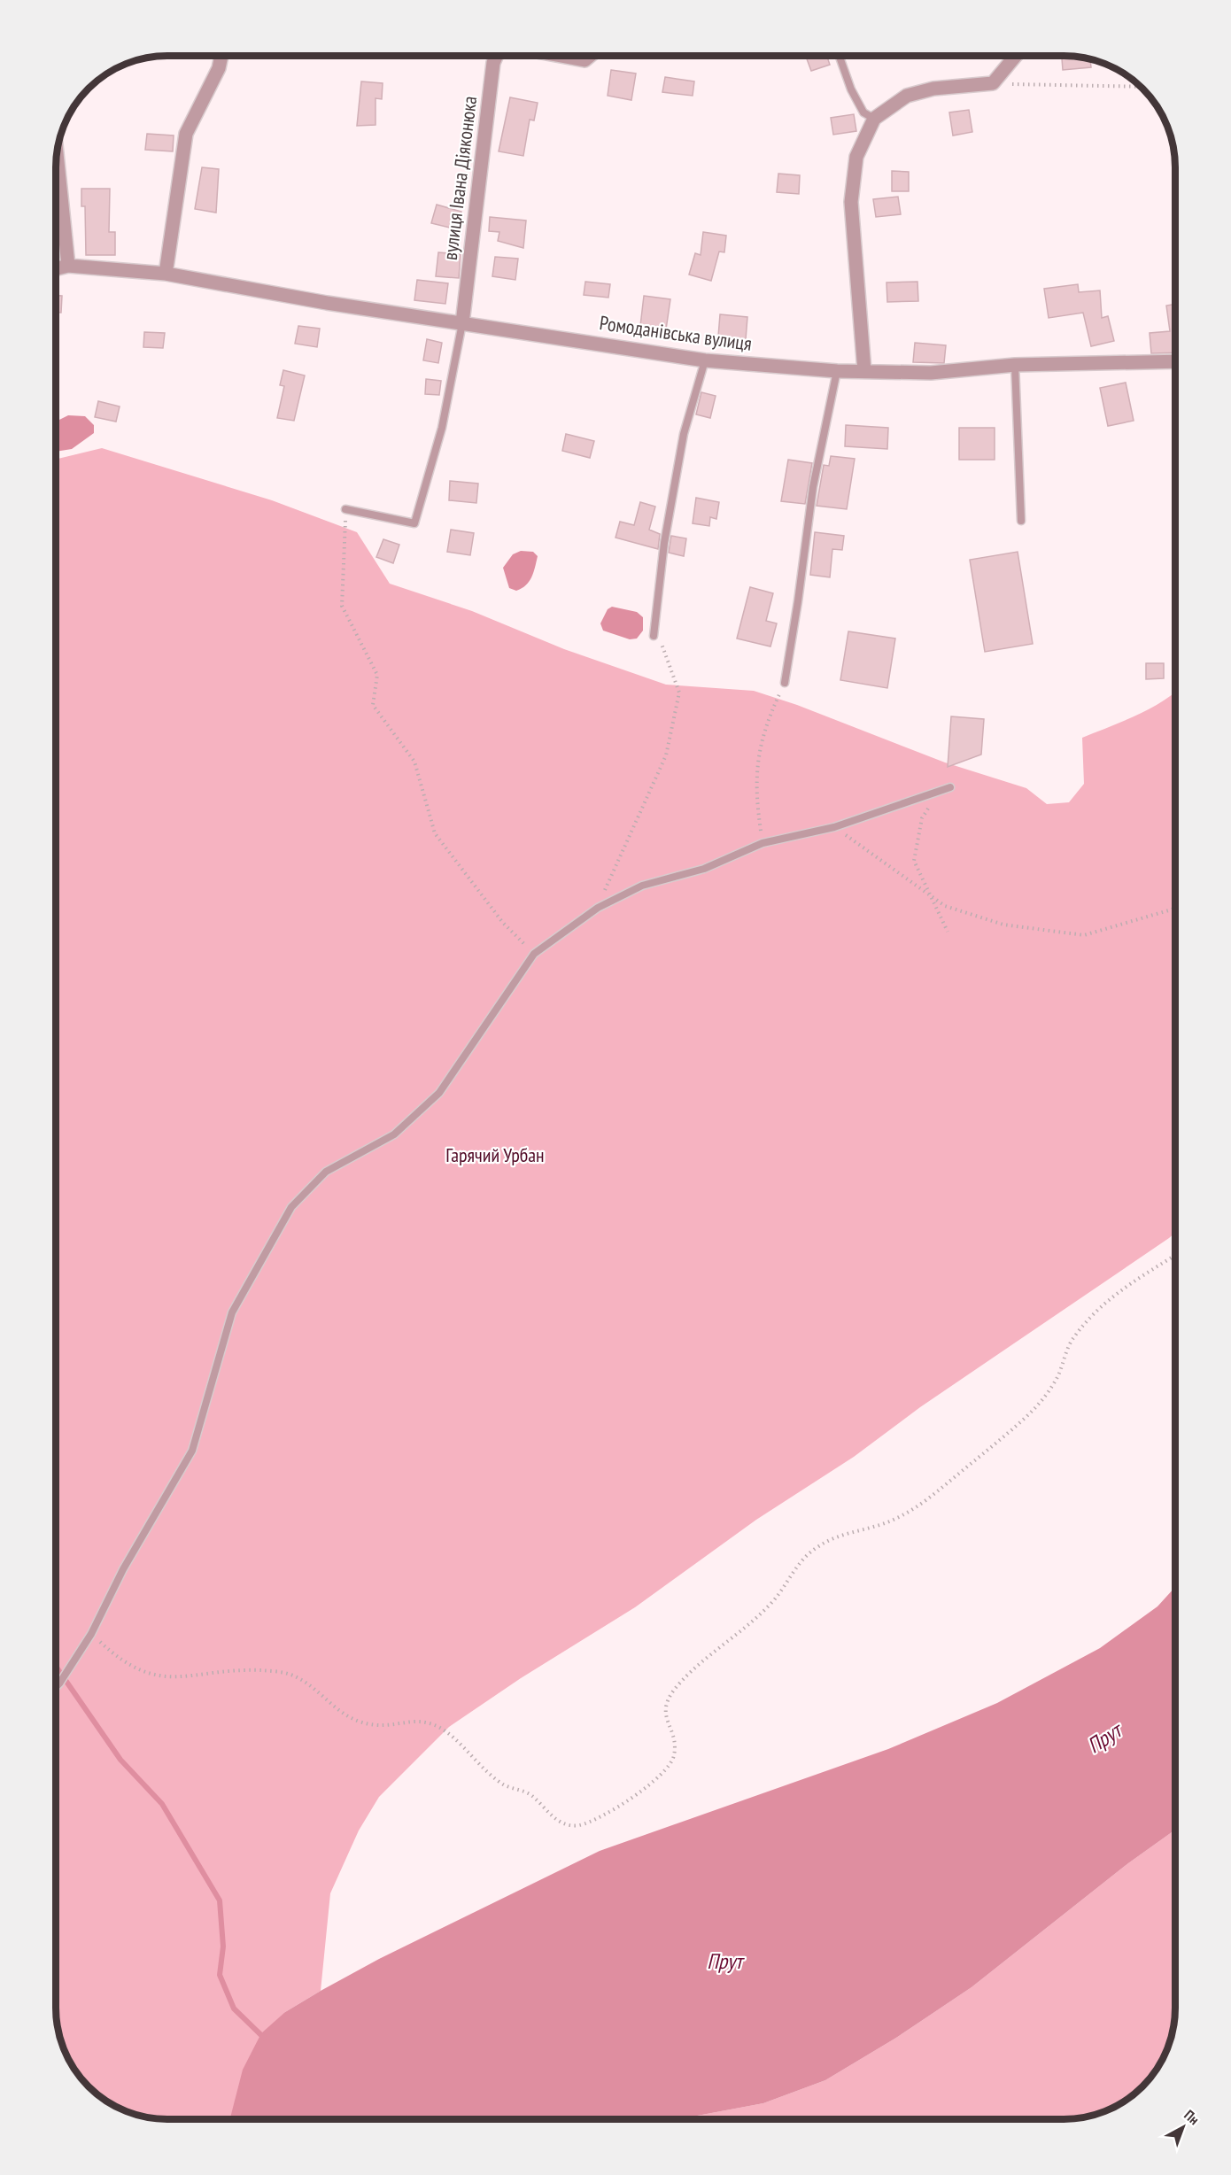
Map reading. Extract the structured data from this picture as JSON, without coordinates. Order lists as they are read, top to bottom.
{
  "streets": {
    "street": ["вулиця Івана Діяконюка", "Ромоданівська вулиця"]
  },
  "crossings": [
    ["вулиця Івана Діяконюка", "Ромоданівська вулиця"]
  ],
  "water": ["Прут"],
  "parks": ["Гарячий Урбан"],
  "north": "top right"
}
